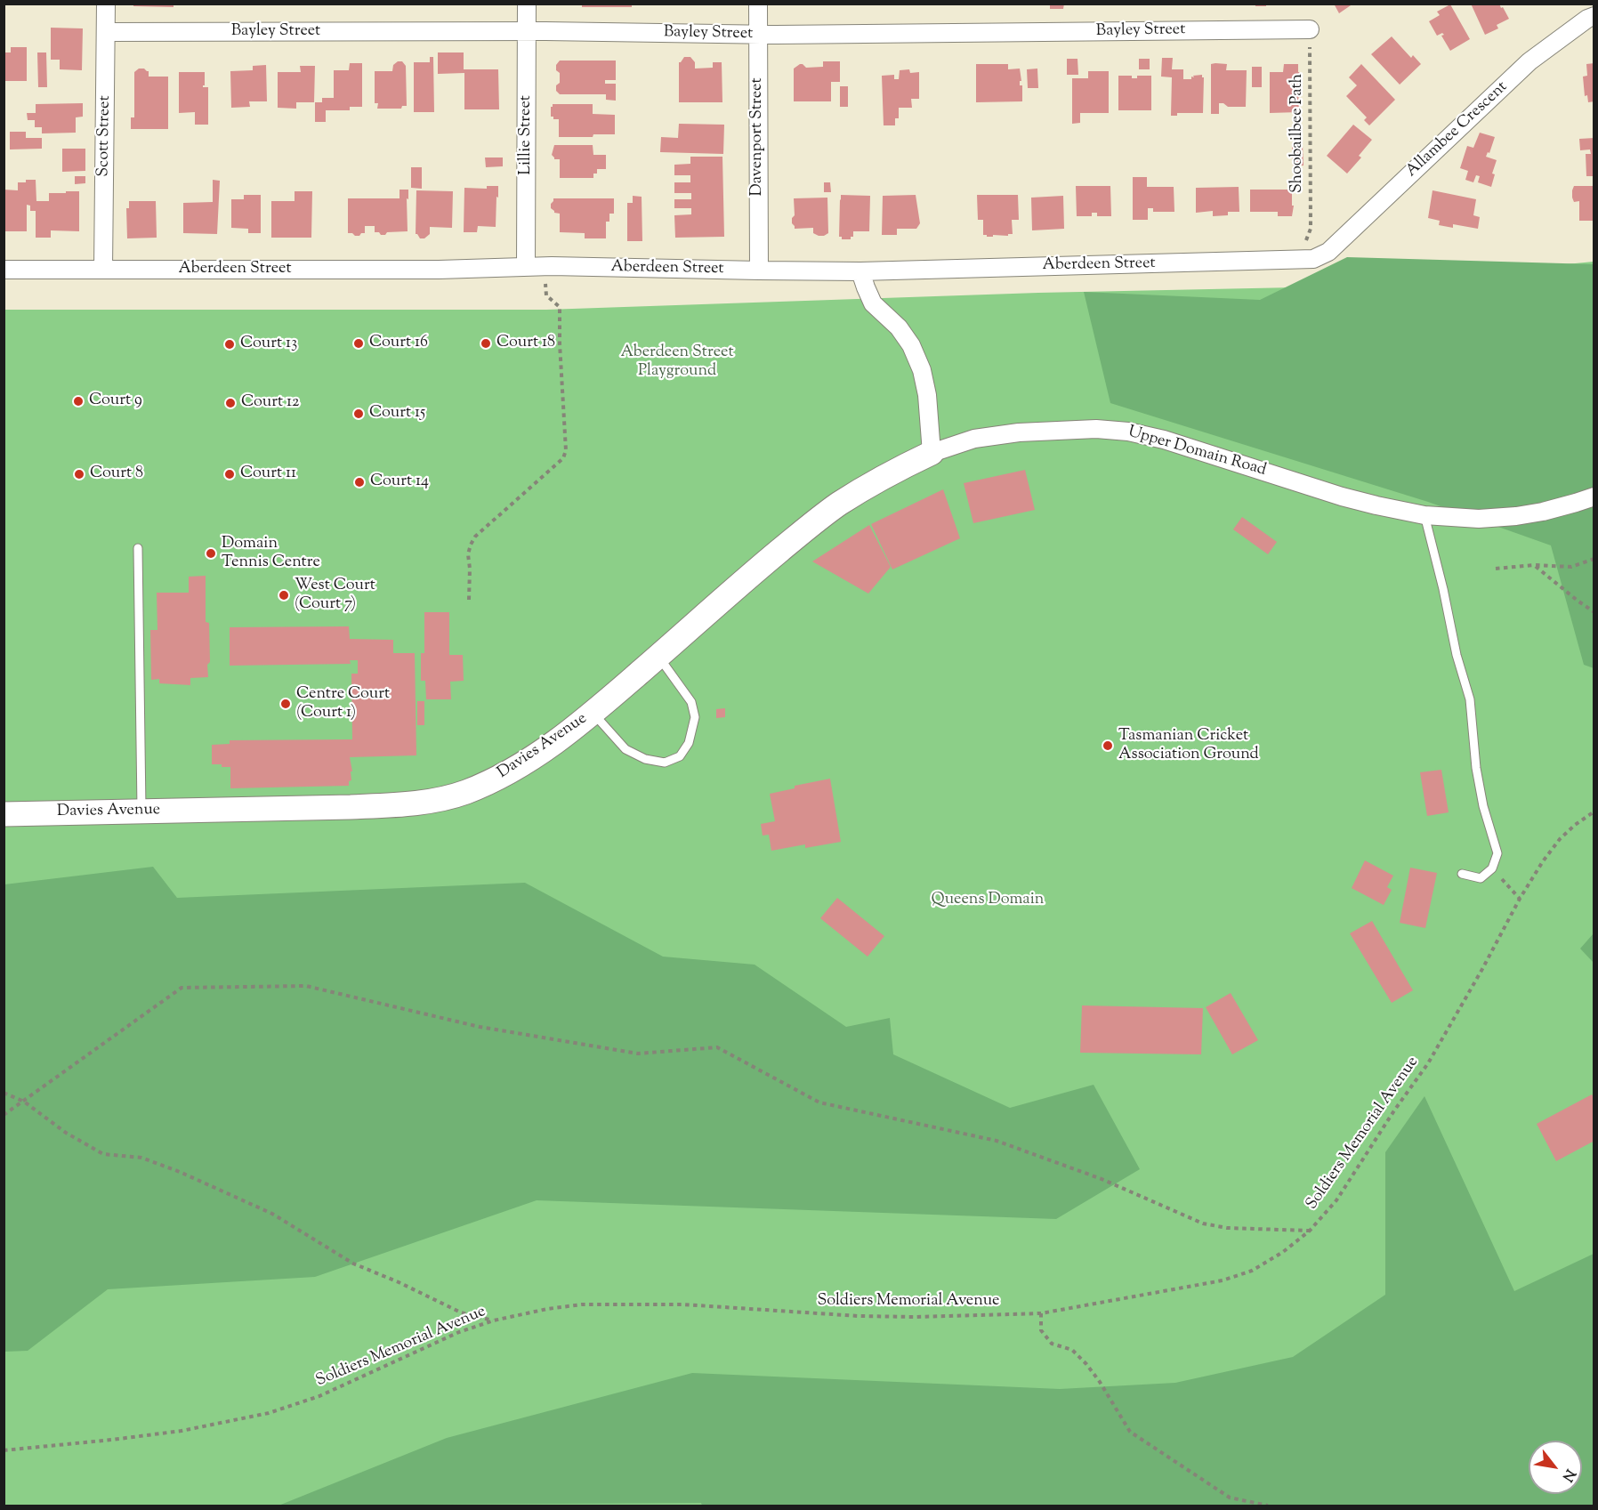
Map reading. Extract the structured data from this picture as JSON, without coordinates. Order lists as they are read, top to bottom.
{
  "streets": {
    "street": [
      "Bayley Street",
      "Allambee Crescent",
      "Lillie Street",
      "Scott Street",
      "Davenport Street",
      "Aberdeen Street",
      "Upper Domain Road",
      "Davies Avenue"
    ],
    "path": ["Shoobailbee Path", "Soldiers Memorial Avenue"]
  },
  "crossings": [
    ["Bayley Street", "Shoobailbee Path"],
    ["Bayley Street", "Lillie Street"],
    ["Bayley Street", "Scott Street"],
    ["Bayley Street", "Davenport Street"],
    ["Allambee Crescent", "Aberdeen Street"],
    ["Shoobailbee Path", "Aberdeen Street"],
    ["Lillie Street", "Aberdeen Street"],
    ["Scott Street", "Aberdeen Street"],
    ["Davenport Street", "Aberdeen Street"],
    ["Upper Domain Road", "Davies Avenue"]
  ],
  "parks": ["Aberdeen Street Playground", "Queens Domain"],
  "places": [
    "Court 16",
    "Court 18",
    "Court 13",
    "Court 9",
    "Court 12",
    "Court 15",
    "Court 8",
    "Court 11",
    "Court 14",
    "Domain Tennis Centre",
    "West Court (Court 7)",
    "Centre Court (Court 1)",
    "Tasmanian Cricket Association Ground"
  ],
  "north": "bottom right"
}
